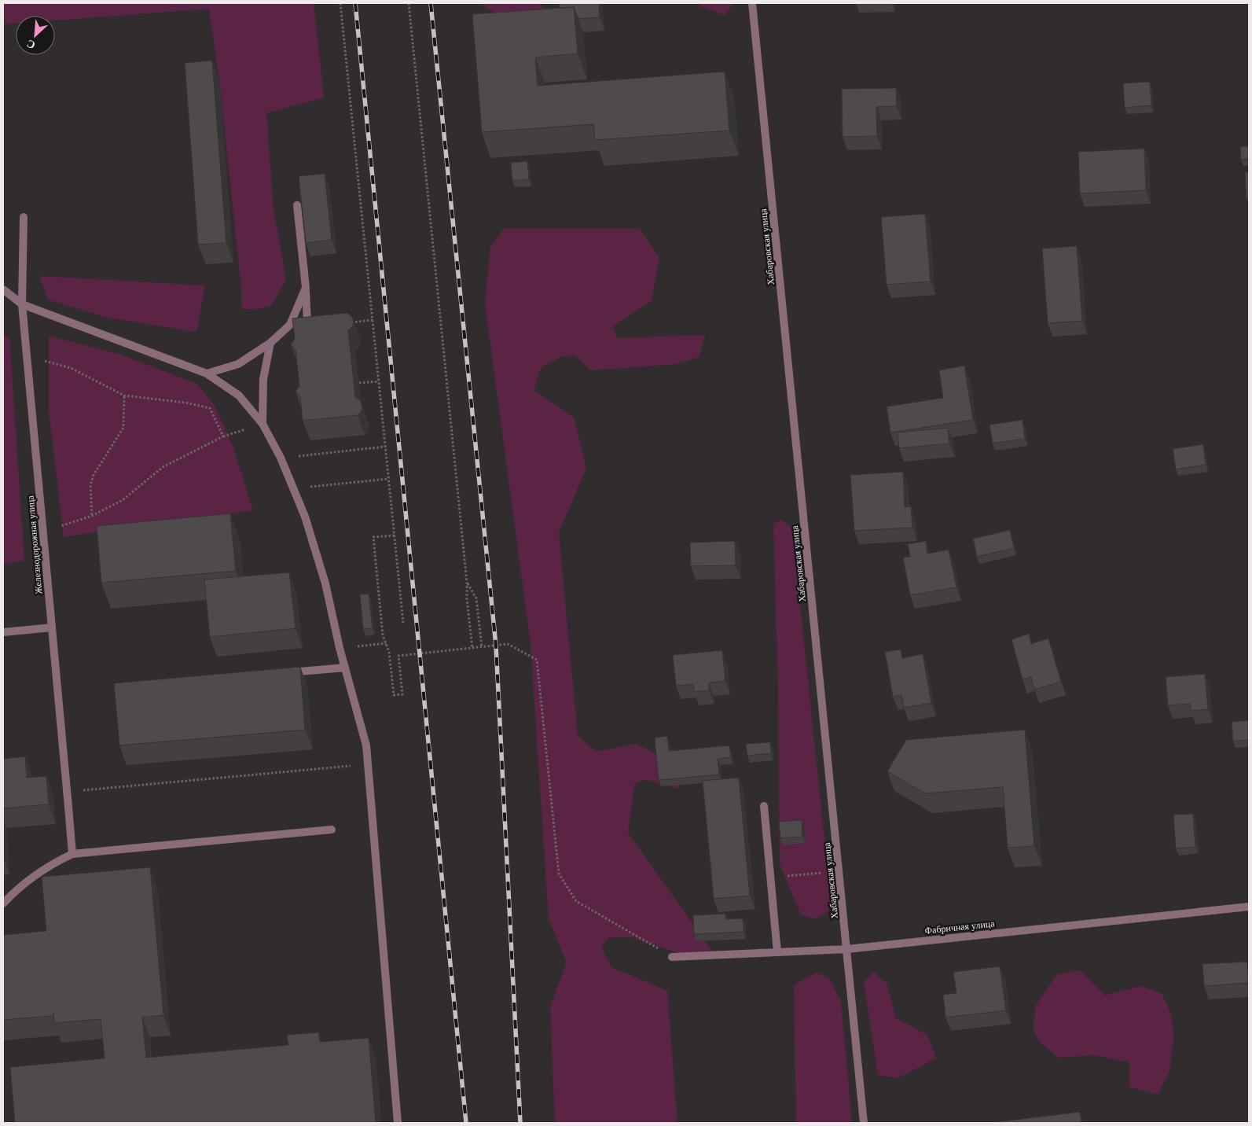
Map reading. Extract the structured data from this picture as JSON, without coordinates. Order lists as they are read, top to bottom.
{
  "streets": {
    "street": ["Хабаровская улица", "Железнодорожная улица", "Фабричная улица"]
  },
  "crossings": [
    ["Хабаровская улица", "Фабричная улица"]
  ],
  "north": "bottom left"
}
